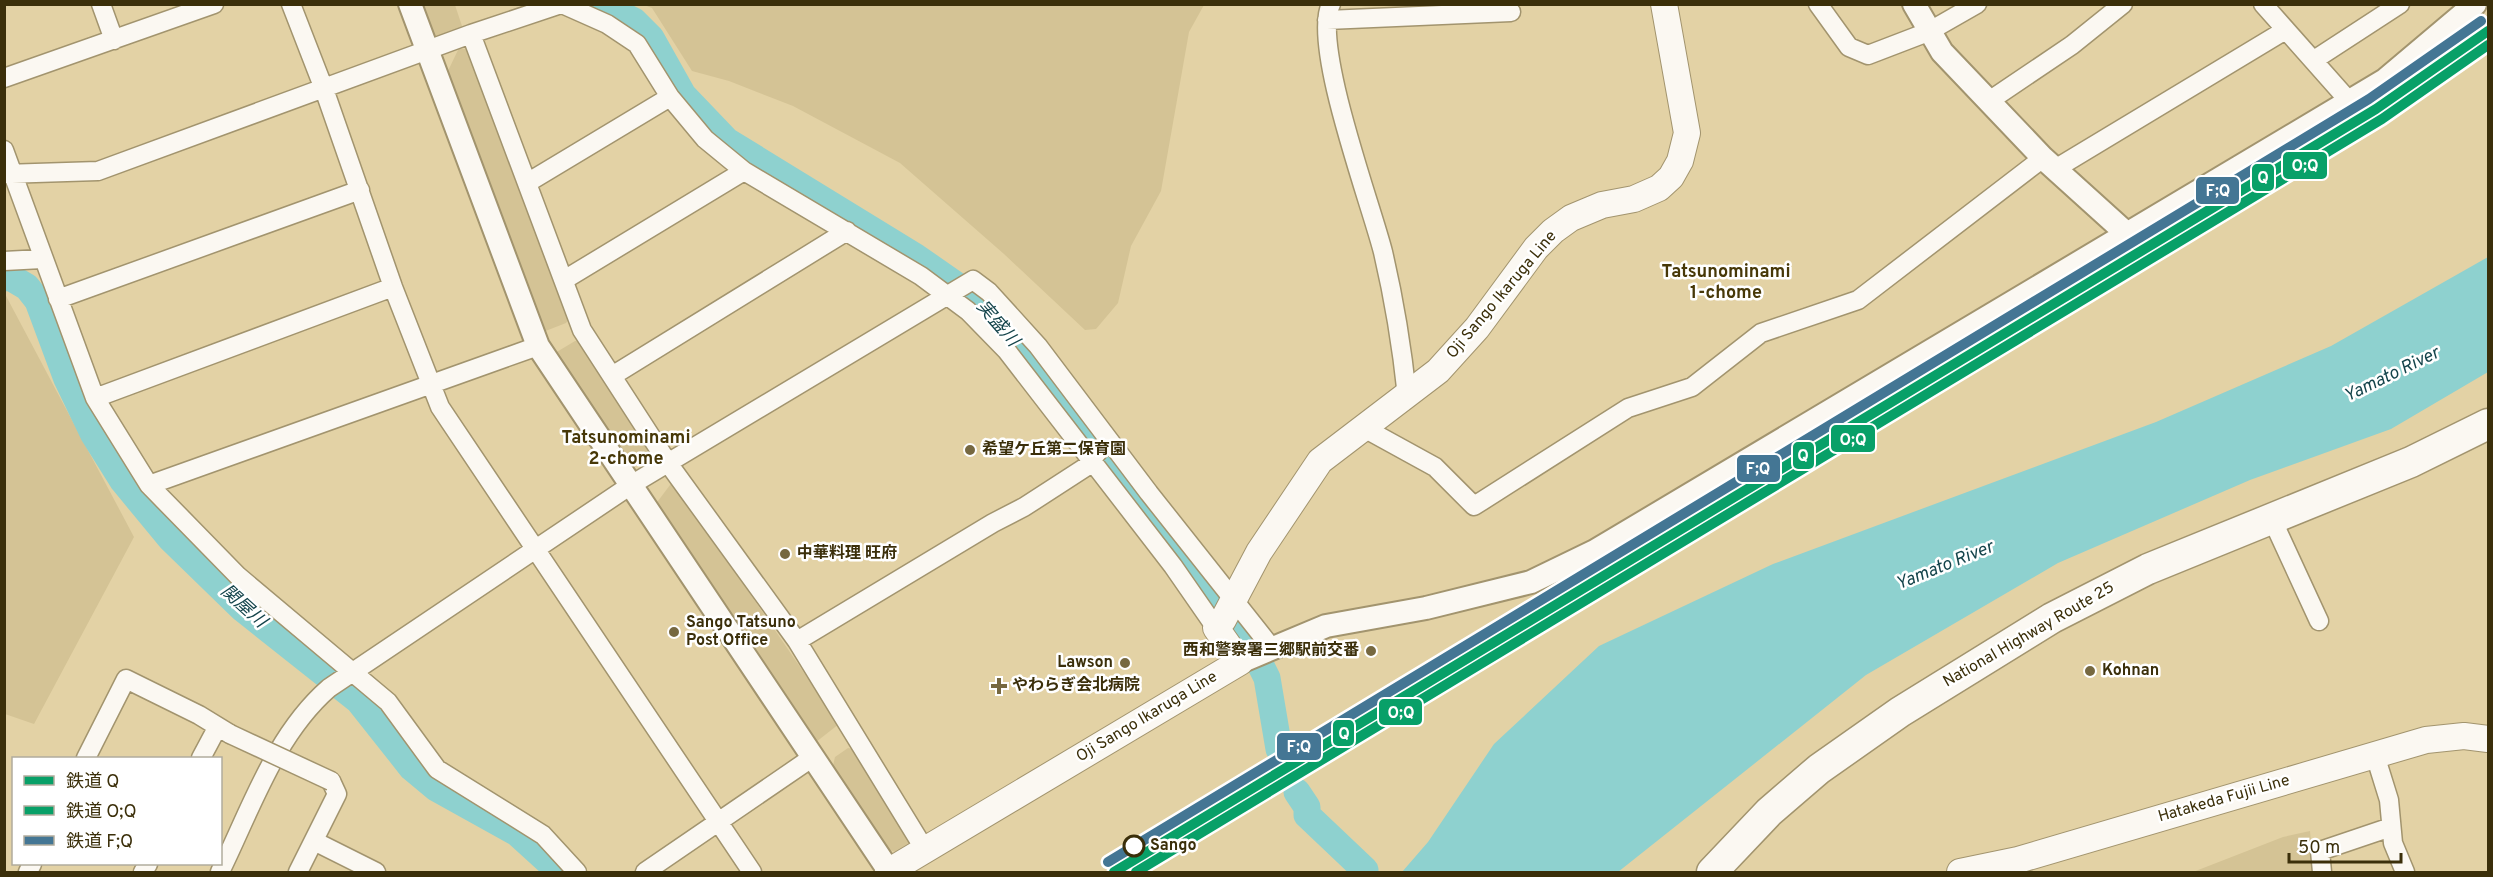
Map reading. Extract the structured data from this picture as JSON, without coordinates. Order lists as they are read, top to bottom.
{
  "streets": {
    "highway": ["National Highway Route 25"],
    "main road": ["Oji Sango Ikaruga Line", "Hatakeda Fujii Line"]
  },
  "districts": ["Tatsunominami 1-chome", "Tatsunominami 2-chome"],
  "water": ["実盛川", "Yamato River", "関屋川"],
  "places": {
    "other": [
      "希望ケ丘第二保育園",
      "中華料理 旺府",
      "Sango Tatsuno Post Office",
      "西和警察署三郷駅前交番",
      "Lawson",
      "Kohnan",
      "Sango"
    ],
    "health": ["やわらぎ会北病院"]
  },
  "lines": ["rail line F;Q", "rail line Q", "rail line O;Q"],
  "legend": ["鉄道 Q", "鉄道 O;Q", "鉄道 F;Q"],
  "scale_bar": "50 m"
}
